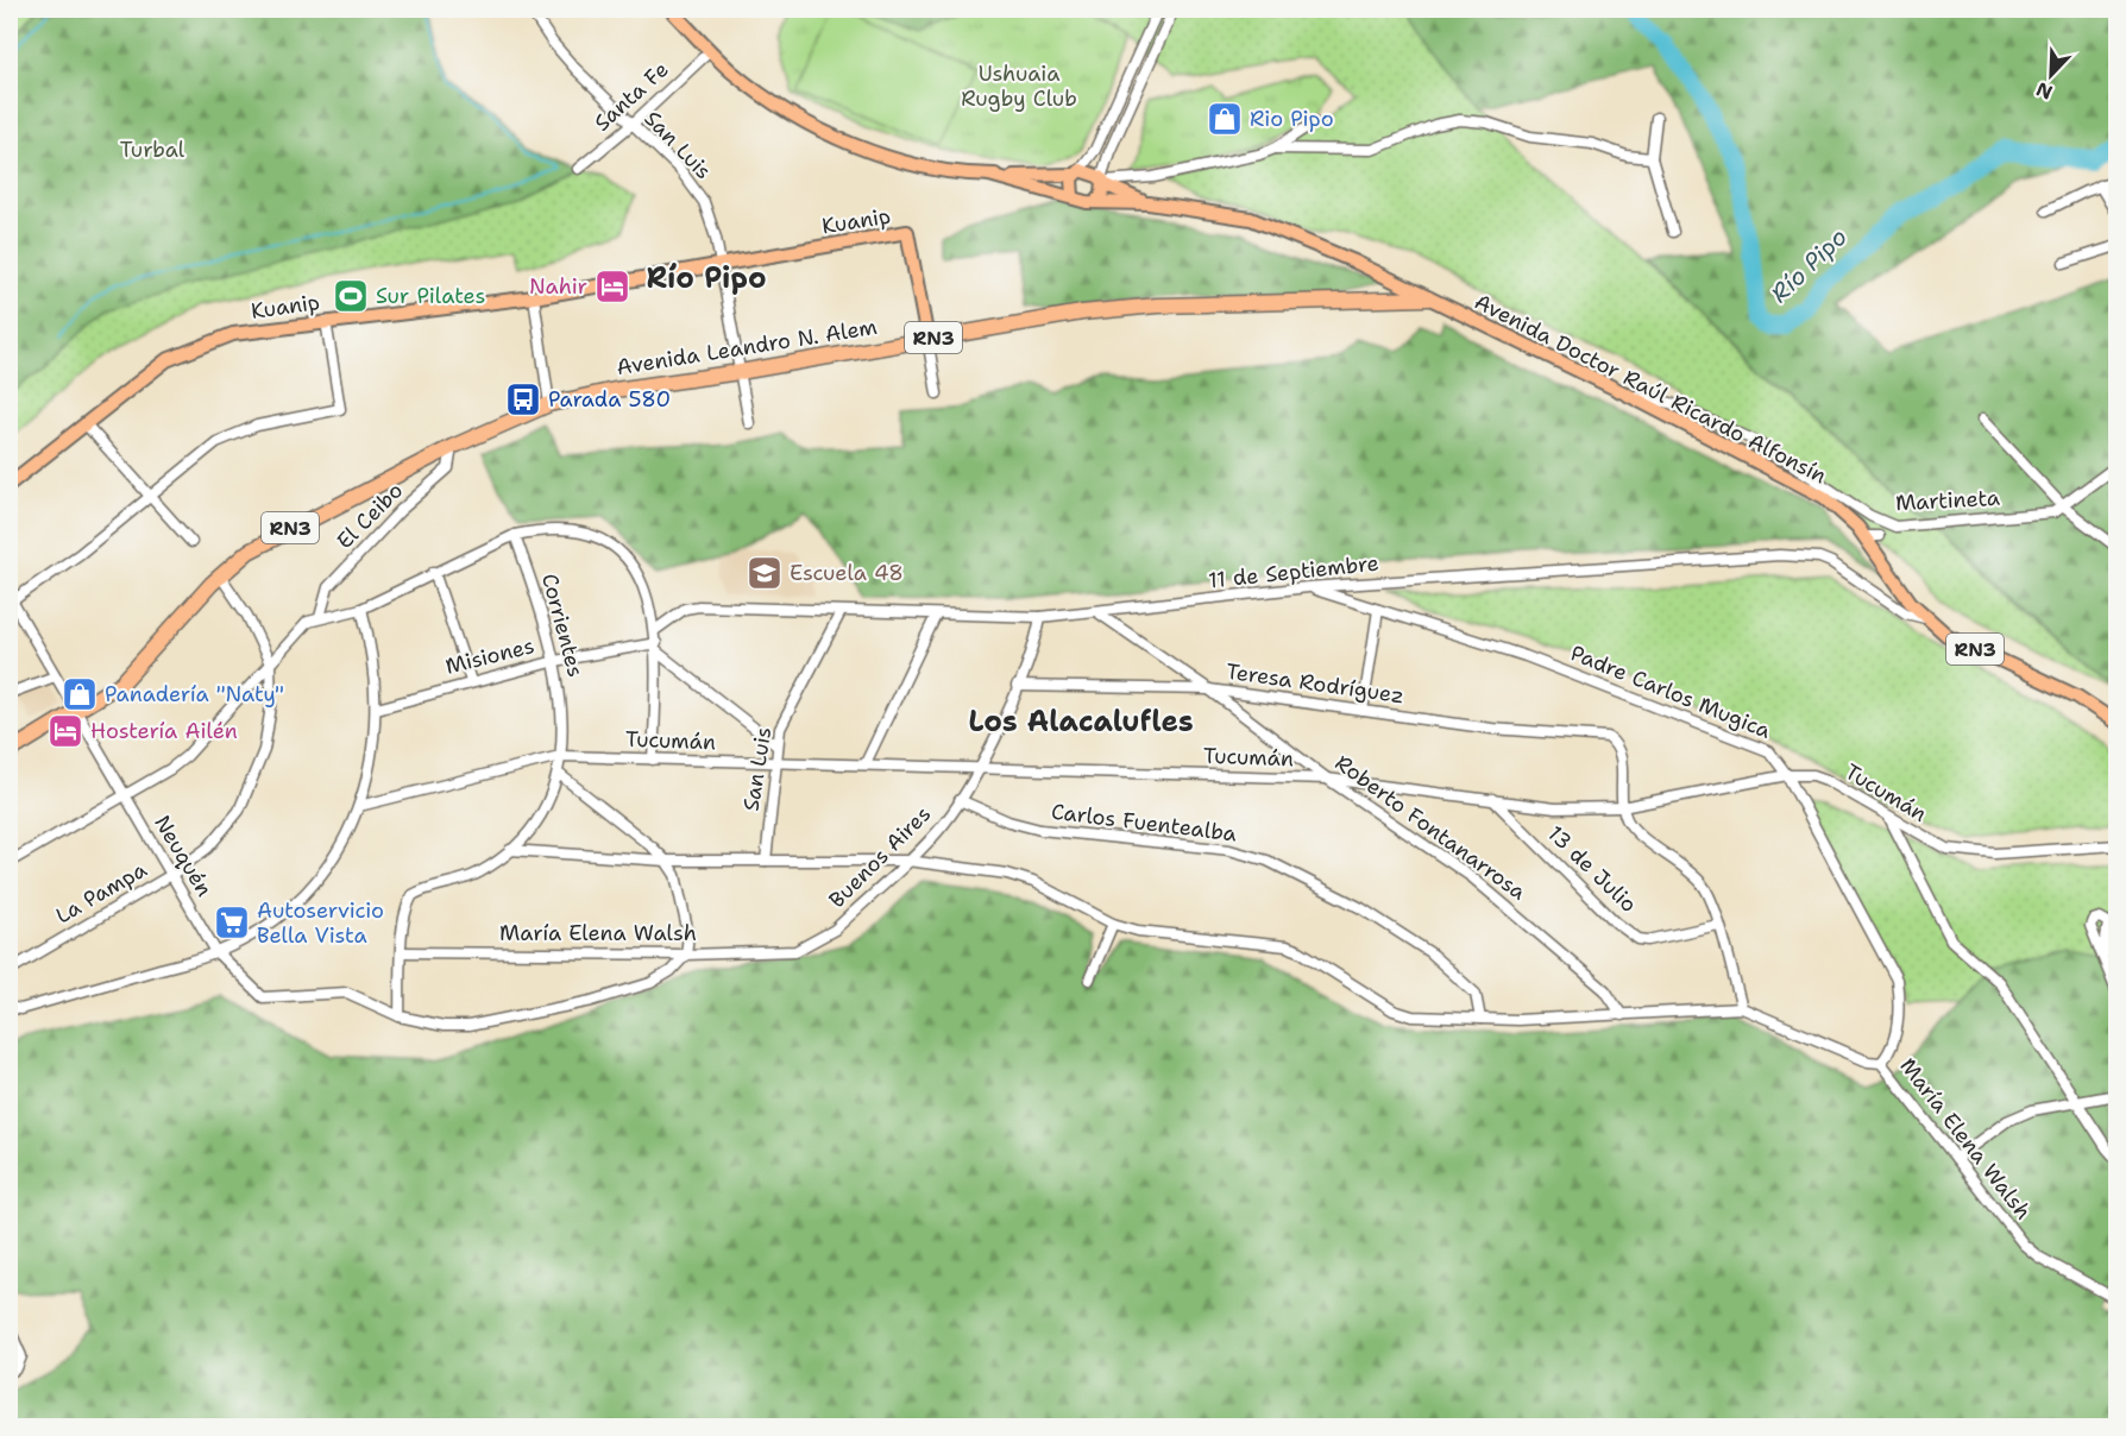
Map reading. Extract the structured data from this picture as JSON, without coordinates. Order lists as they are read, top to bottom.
{
  "streets": {
    "highway": ["RN3", "Avenida Leandro N. Alem"],
    "main road": ["Kuanip", "Avenida Doctor Raúl Ricardo Alfonsín"],
    "street": [
      "Santa Fe",
      "San Luis",
      "Martineta",
      "El Ceibo",
      "11 de Septiembre",
      "Corrientes",
      "Misiones",
      "Teresa Rodríguez",
      "Padre Carlos Mugica",
      "Tucumán",
      "Carlos Fuentealba",
      "Roberto Fontanarrosa",
      "Neuquén",
      "Buenos Aires",
      "13 de Julio",
      "La Pampa",
      "María Elena Walsh"
    ]
  },
  "crossings": [
    ["Santa Fe", "San Luis"],
    ["San Luis", "Kuanip"],
    ["San Luis", "Avenida Leandro N. Alem"],
    ["San Luis", "11 de Septiembre"],
    ["San Luis", "Tucumán"],
    ["Kuanip", "Avenida Leandro N. Alem"],
    ["Avenida Leandro N. Alem", "Avenida Doctor Raúl Ricardo Alfonsín"],
    ["Avenida Leandro N. Alem", "El Ceibo"],
    ["Avenida Leandro N. Alem", "Neuquén"],
    ["Avenida Leandro N. Alem", "La Pampa"],
    ["Avenida Doctor Raúl Ricardo Alfonsín", "Martineta"],
    ["Avenida Doctor Raúl Ricardo Alfonsín", "11 de Septiembre"],
    ["11 de Septiembre", "Padre Carlos Mugica"],
    ["11 de Septiembre", "Roberto Fontanarrosa"],
    ["11 de Septiembre", "Buenos Aires"],
    ["Corrientes", "Misiones"],
    ["Corrientes", "Tucumán"],
    ["Corrientes", "María Elena Walsh"],
    ["Teresa Rodríguez", "Tucumán"],
    ["Teresa Rodríguez", "Roberto Fontanarrosa"],
    ["Teresa Rodríguez", "Buenos Aires"],
    ["Padre Carlos Mugica", "Tucumán"],
    ["Padre Carlos Mugica", "María Elena Walsh"],
    ["Tucumán", "Roberto Fontanarrosa"],
    ["Tucumán", "Buenos Aires"],
    ["Tucumán", "13 de Julio"],
    ["Carlos Fuentealba", "Buenos Aires"],
    ["Carlos Fuentealba", "María Elena Walsh"],
    ["Roberto Fontanarrosa", "María Elena Walsh"],
    ["Neuquén", "La Pampa"],
    ["Neuquén", "María Elena Walsh"],
    ["Buenos Aires", "María Elena Walsh"]
  ],
  "districts": ["Río Pipo", "Los Alacalufles"],
  "water": ["Río Pipo"],
  "parks": ["Ushuaia Rugby Club", "Turbal"],
  "places": {
    "shop": ["Rio Pipo", "Panadería \"Naty\""],
    "hotel": ["Nahir", "Hostería Ailén"],
    "sports": ["Sur Pilates"],
    "bus stop": ["Parada 580"],
    "school or university": ["Escuela 48"],
    "supermarket": ["Autoservicio Bella Vista"]
  },
  "north": "bottom left"
}
